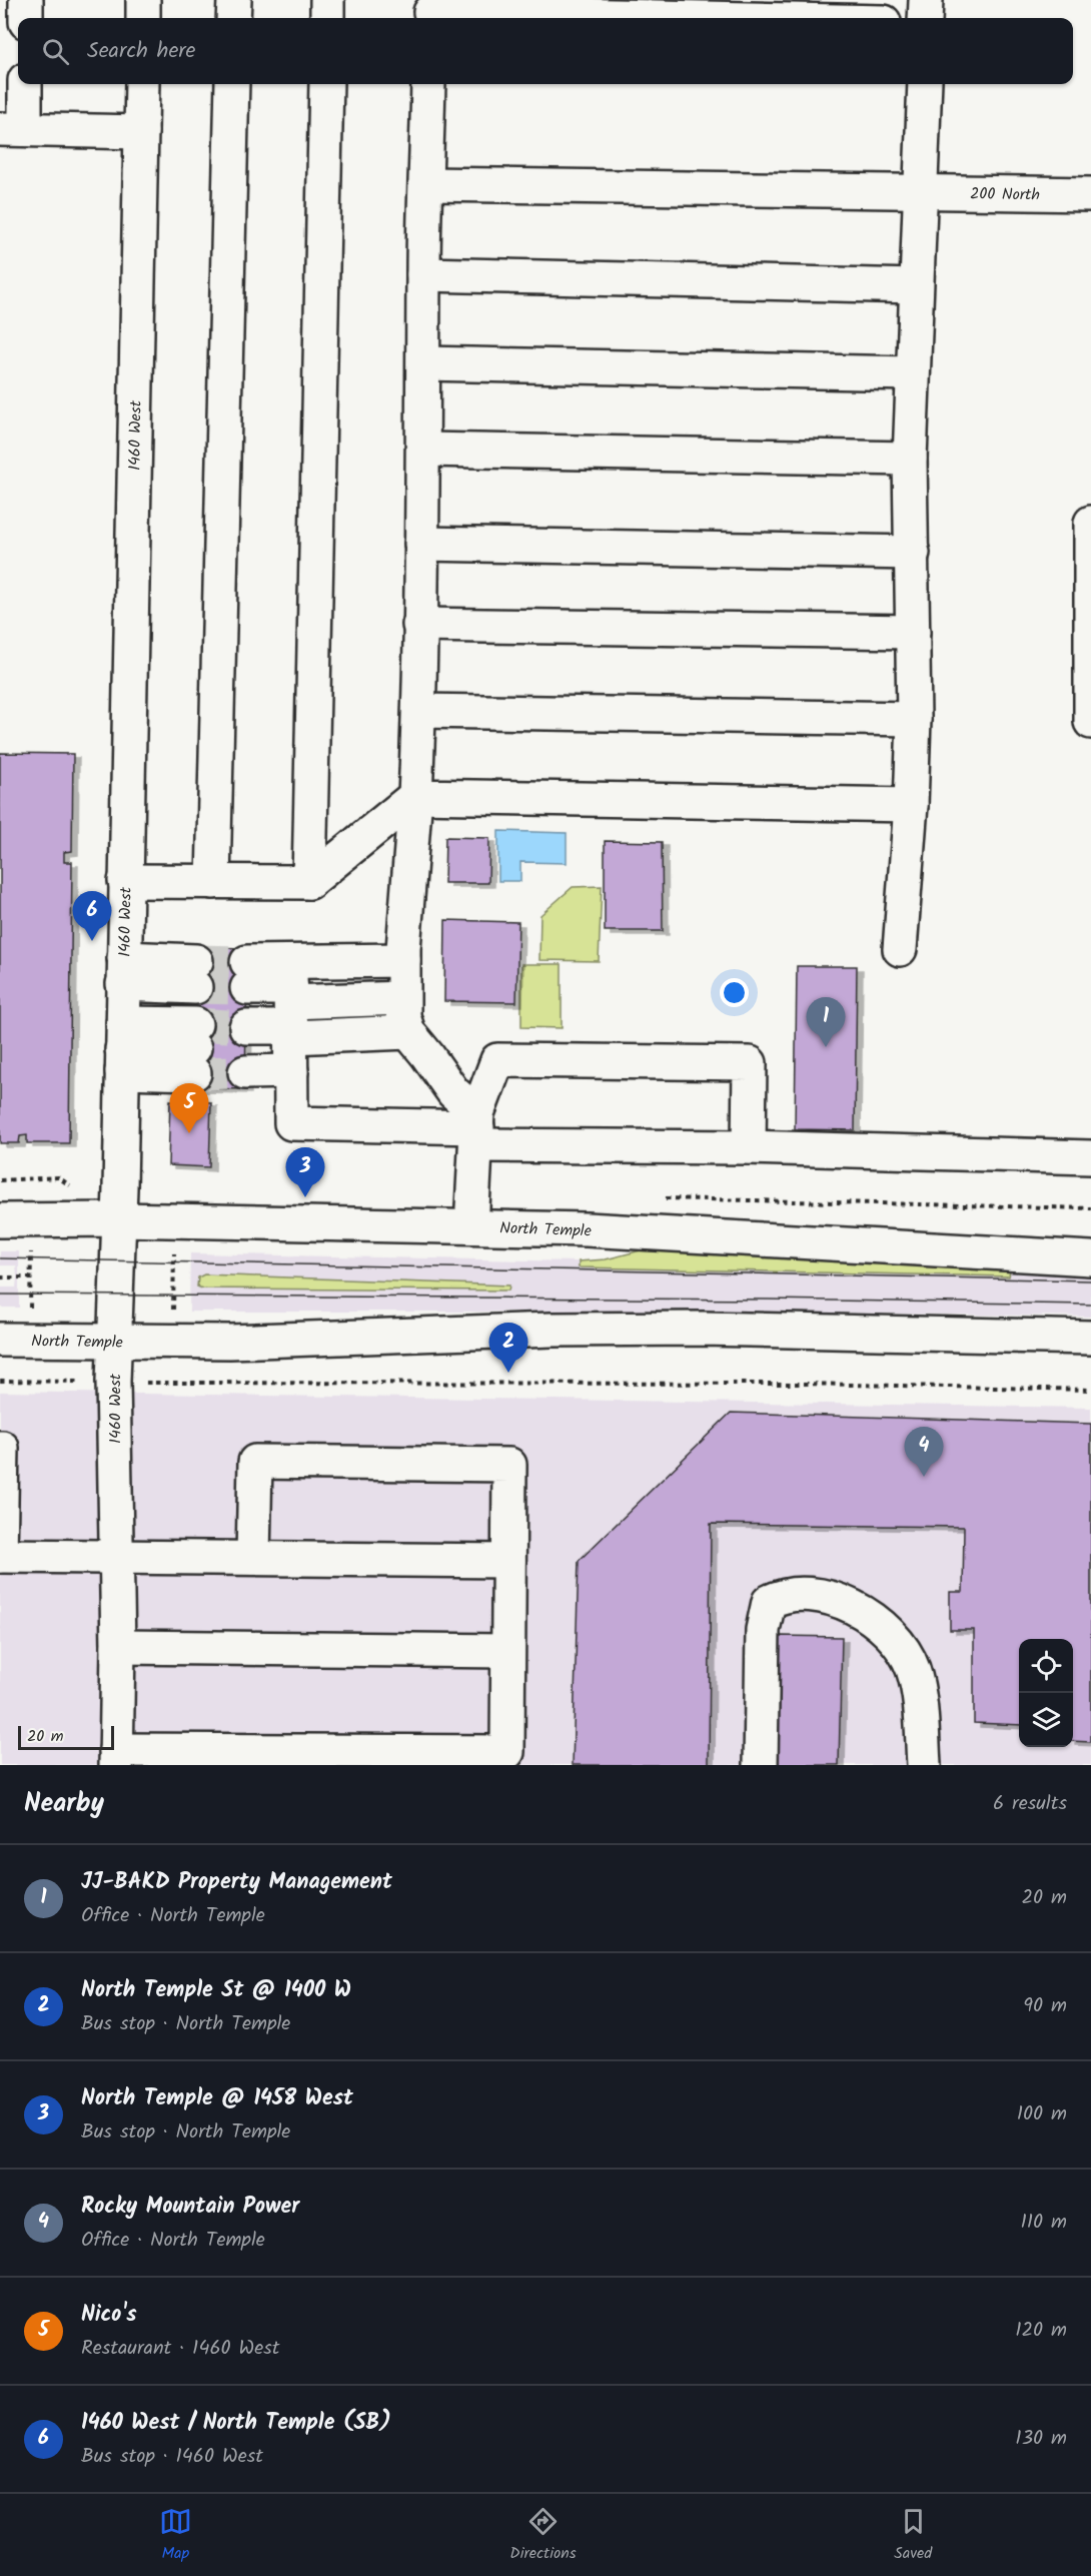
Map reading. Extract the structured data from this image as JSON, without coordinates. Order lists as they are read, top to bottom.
{
  "streets": {
    "main road": ["200 North", "1460 West", "North Temple"]
  },
  "crossings": [
    ["1460 West", "North Temple"]
  ],
  "scale_bar": "20 m",
  "page": {
    "search": "Search here",
    "pins": [
      "6",
      "1",
      "5",
      "3",
      "2",
      "4"
    ],
    "scale": "20 m",
    "heading": ["Nearby", "6 results"],
    "list": [
      {
        "mark": "1",
        "name": "JJ-BAKD Property Management",
        "note": "Office · North Temple",
        "value": "20 m"
      },
      {
        "mark": "2",
        "name": "North Temple St @ 1400 W",
        "note": "Bus stop · North Temple",
        "value": "90 m"
      },
      {
        "mark": "3",
        "name": "North Temple @ 1458 West",
        "note": "Bus stop · North Temple",
        "value": "100 m"
      },
      {
        "mark": "4",
        "name": "Rocky Mountain Power",
        "note": "Office · North Temple",
        "value": "110 m"
      },
      {
        "mark": "5",
        "name": "Nico's",
        "note": "Restaurant · 1460 West",
        "value": "120 m"
      },
      {
        "mark": "6",
        "name": "1460 West / North Temple (SB)",
        "note": "Bus stop · 1460 West",
        "value": "130 m"
      }
    ],
    "nav": ["Map", "Directions", "Saved"]
  }
}
